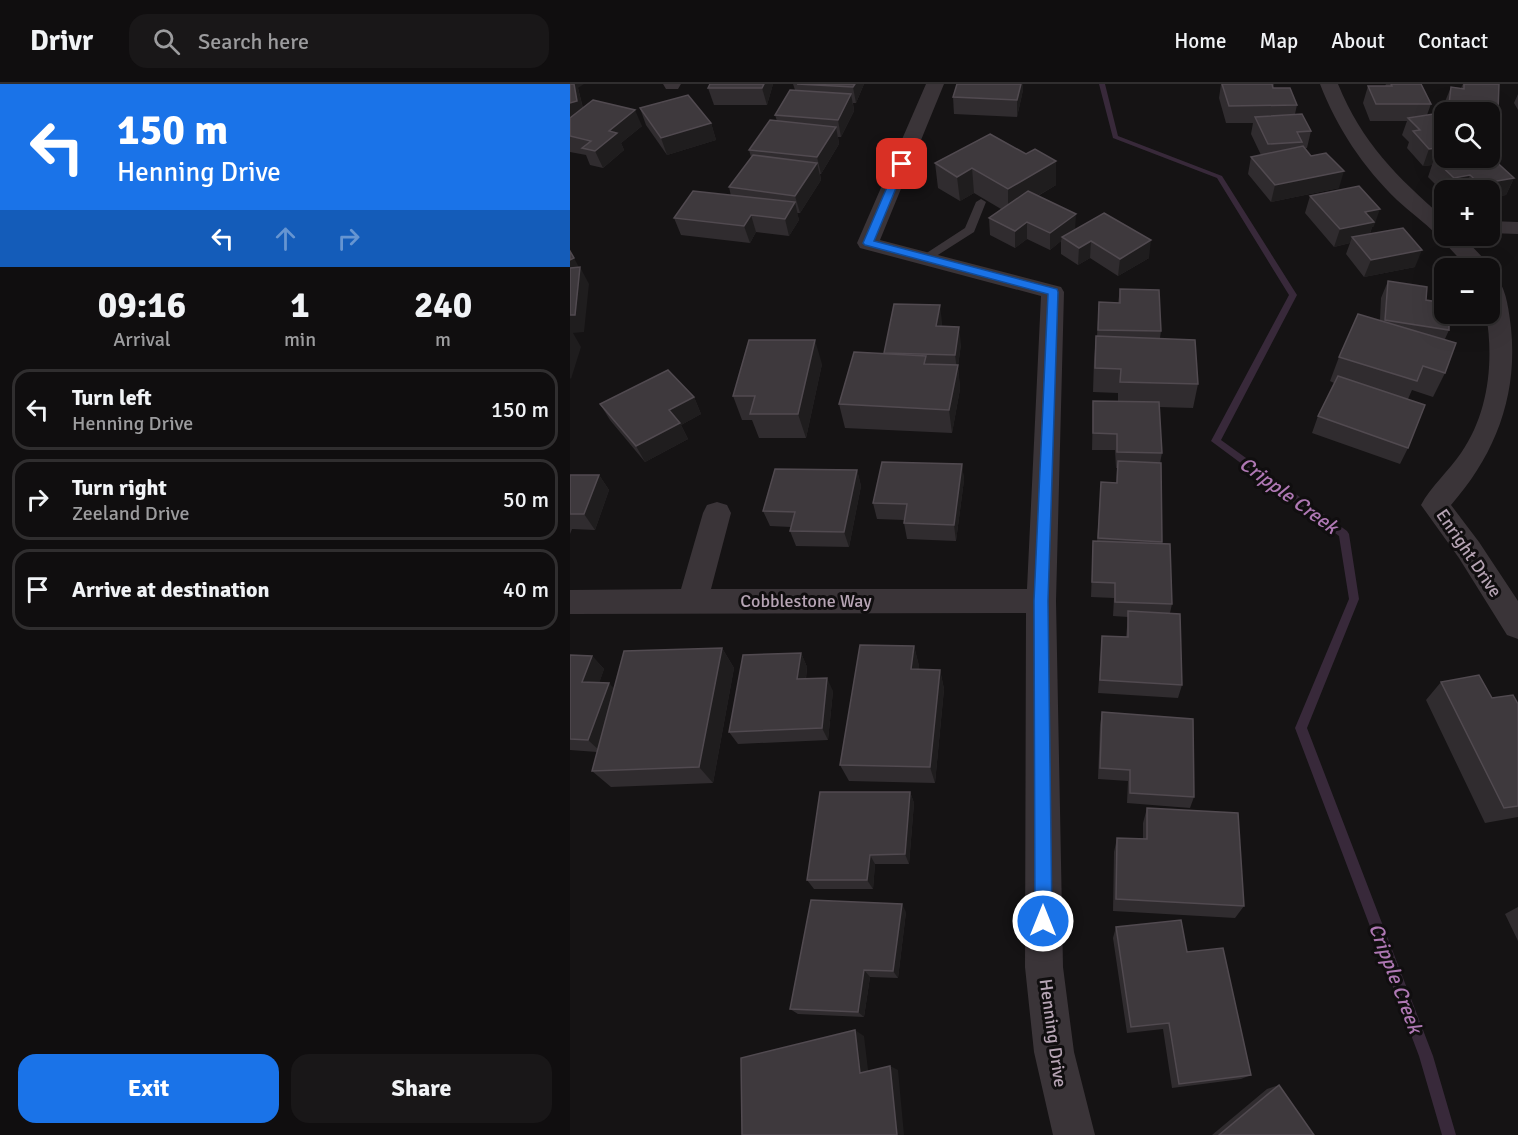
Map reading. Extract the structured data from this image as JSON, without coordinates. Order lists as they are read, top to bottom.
{
  "streets": {
    "street": ["Enright Drive", "Cobblestone Way", "Henning Drive"]
  },
  "crossings": [
    ["Cobblestone Way", "Henning Drive"]
  ],
  "water": ["Cripple Creek"],
  "page": {
    "header": "Drivr",
    "search": "Search here",
    "nav": [
      "Home",
      "Map",
      "About",
      "Contact"
    ],
    "turn": ["150 m", "Henning Drive"],
    "map_buttons": ["+", "−"],
    "eta": [
      "09:16",
      "Arrival",
      "1",
      "min",
      "240",
      "m"
    ],
    "list": [
      {
        "name": "Turn left",
        "note": "Henning Drive",
        "value": "150 m"
      },
      {
        "name": "Turn right",
        "note": "Zeeland Drive",
        "value": "50 m"
      },
      {
        "name": "Arrive at destination",
        "value": "40 m"
      }
    ],
    "buttons": ["Exit", "Share"]
  }
}
